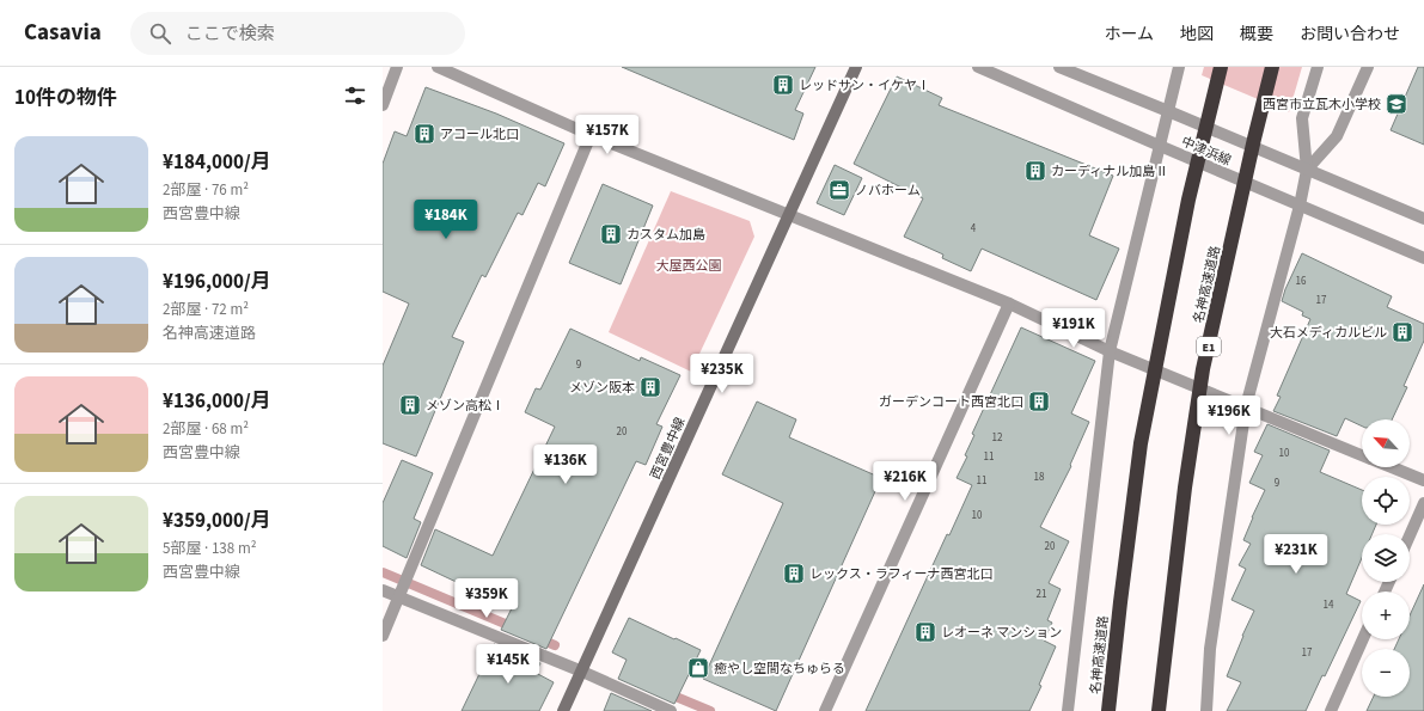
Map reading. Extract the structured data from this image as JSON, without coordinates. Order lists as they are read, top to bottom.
{
  "streets": {
    "highway": ["名神高速道路", "E1"],
    "main road": ["西宮豊中線"],
    "street": ["中津浜線"]
  },
  "parks": ["大屋西公園"],
  "places": {
    "building": [
      "レッドサン・イケヤⅠ",
      "アコール北口",
      "カーディナル加島Ⅱ",
      "カスタム加島",
      "大石メディカルビル",
      "メゾン阪本",
      "ガーデンコート西宮北口",
      "メゾン高松Ⅰ",
      "レックス・ラフィーナ西宮北口",
      "レオーネ マンション"
    ],
    "school or university": ["西宮市立瓦木小学校"],
    "office": ["ノバホーム"],
    "shop": ["癒やし空間なちゅらる"]
  },
  "house_numbers": [
    "4",
    "16",
    "17",
    "9",
    "20",
    "12",
    "10",
    "11",
    "18",
    "11",
    "9",
    "10",
    "20",
    "21",
    "14",
    "17"
  ],
  "north": "top left",
  "page": {
    "header": "Casavia",
    "search": "ここで検索",
    "nav": [
      "ホーム",
      "地図",
      "概要",
      "お問い合わせ"
    ],
    "heading": "10件の物件",
    "price": [
      "¥157K",
      "¥184K",
      "¥191K",
      "¥235K",
      "¥196K",
      "¥136K",
      "¥216K",
      "¥231K",
      "¥359K",
      "¥145K"
    ],
    "list": [
      {
        "name": "¥184,000/月",
        "note": "2部屋 · 76 m² · 西宮豊中線"
      },
      {
        "name": "¥196,000/月",
        "note": "2部屋 · 72 m² · 名神高速道路"
      },
      {
        "name": "¥136,000/月",
        "note": "2部屋 · 68 m² · 西宮豊中線"
      },
      {
        "name": "¥359,000/月",
        "note": "5部屋 · 138 m² · 西宮豊中線"
      }
    ],
    "map_buttons": ["+", "−"]
  }
}
